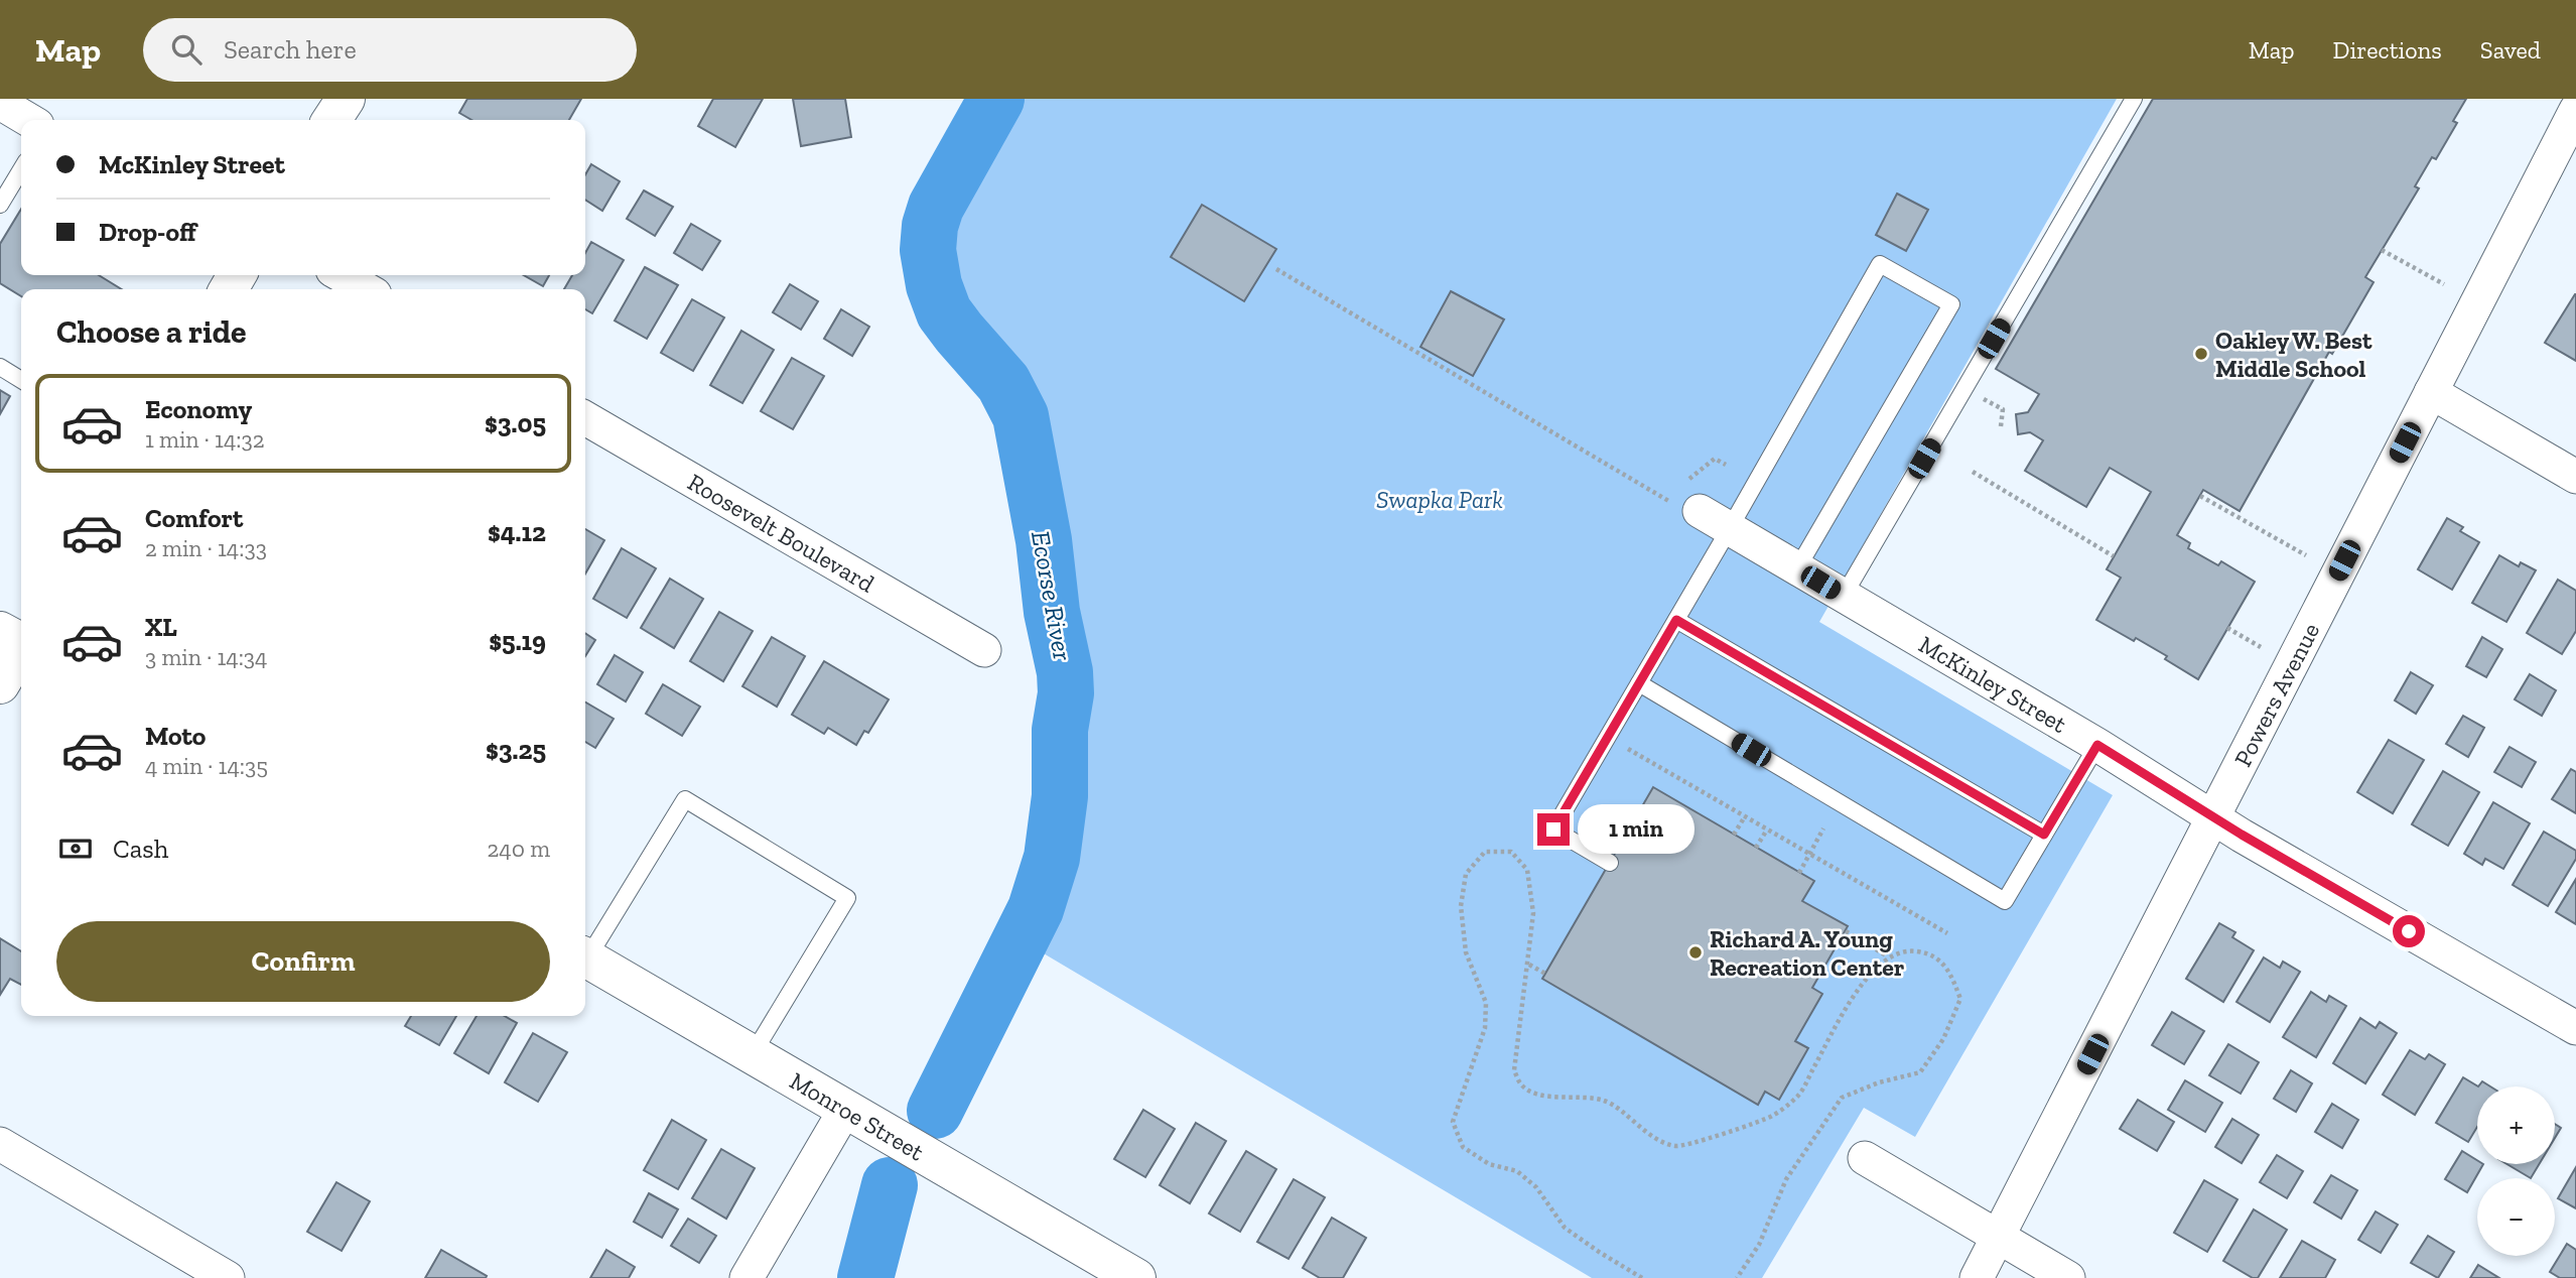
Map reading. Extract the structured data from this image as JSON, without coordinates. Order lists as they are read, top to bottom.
{
  "streets": {
    "street": [
      "Roosevelt Boulevard",
      "McKinley Street",
      "Powers Avenue",
      "Monroe Street"
    ]
  },
  "crossings": [
    ["McKinley Street", "Powers Avenue"]
  ],
  "water": ["Ecorse River"],
  "parks": ["Swapka Park"],
  "places": ["Oakley W. Best Middle School", "Richard A. Young Recreation Center"],
  "page": {
    "header": "Map",
    "search": "Search here",
    "nav": ["Map", "Directions", "Saved"],
    "banner": ["McKinley Street", "Drop-off"],
    "heading": "Choose a ride",
    "list": [
      {
        "name": "Economy",
        "note": "1 min · 14:32",
        "value": "$3.05"
      },
      {
        "name": "Comfort",
        "note": "2 min · 14:33",
        "value": "$4.12"
      },
      {
        "name": "XL",
        "note": "3 min · 14:34",
        "value": "$5.19"
      },
      {
        "name": "Moto",
        "note": "4 min · 14:35",
        "value": "$3.25"
      }
    ],
    "bubble": "1 min",
    "pay": ["Cash", "240 m"],
    "buttons": "Confirm",
    "map_buttons": ["+", "−"]
  }
}
